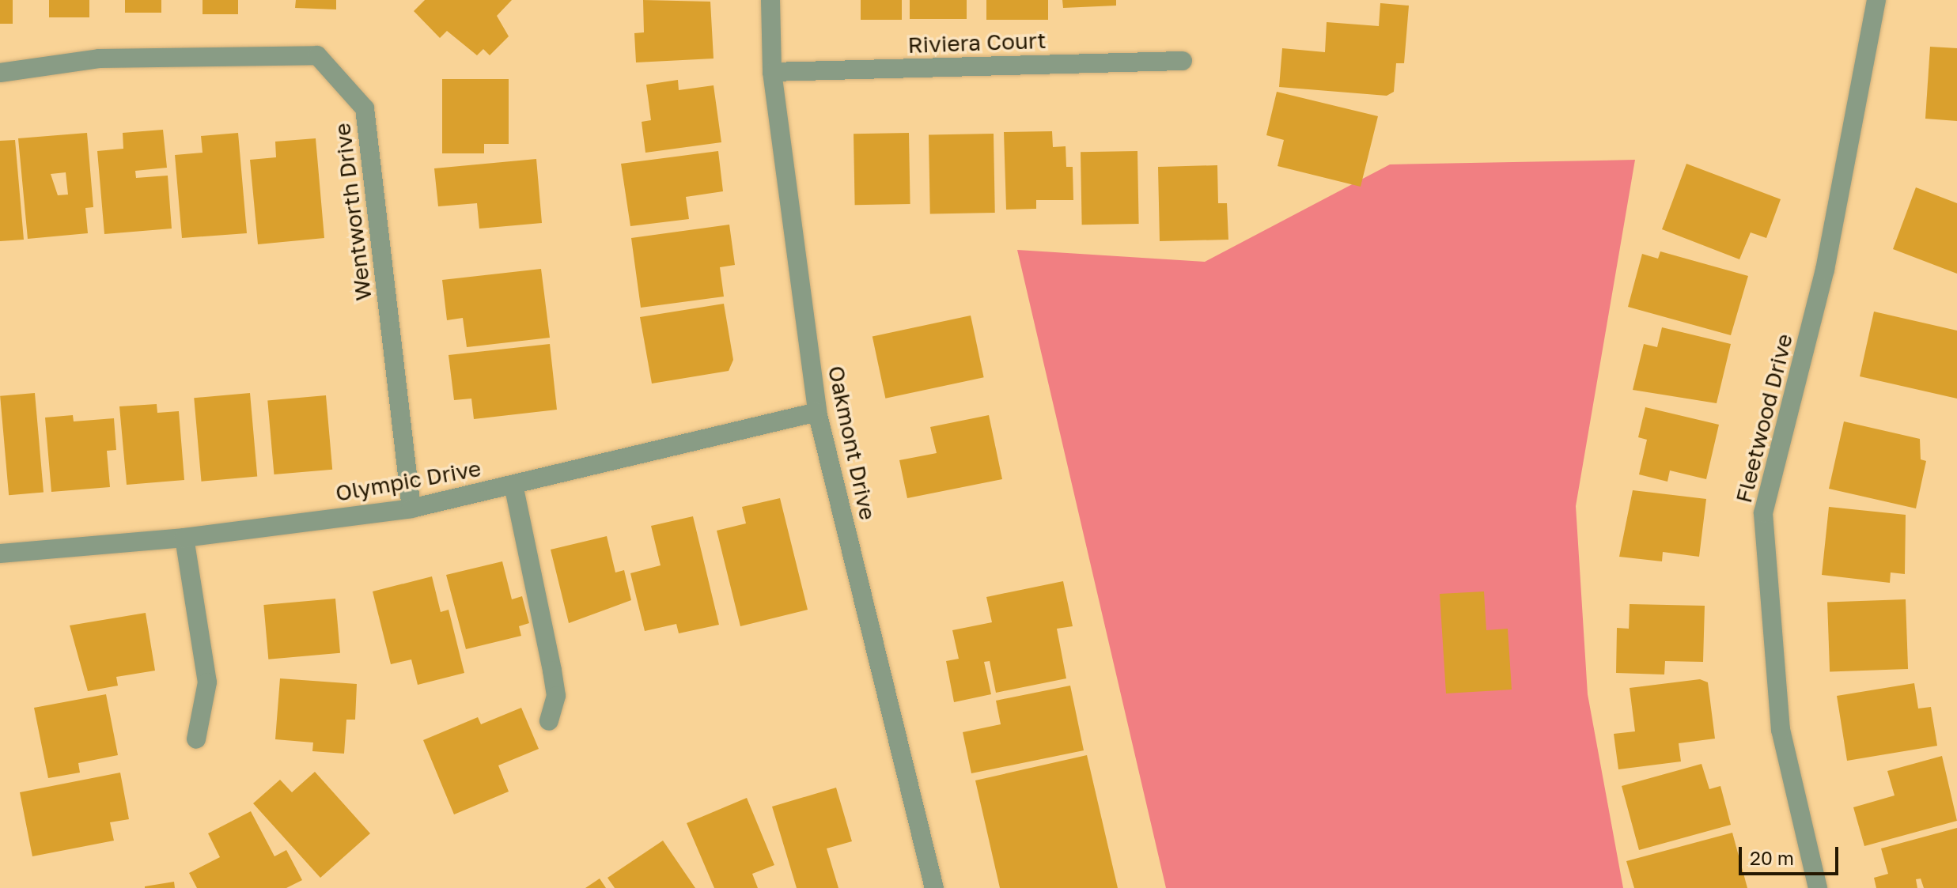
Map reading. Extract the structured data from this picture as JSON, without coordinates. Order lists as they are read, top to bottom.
{
  "streets": {
    "street": [
      "Riviera Court",
      "Wentworth Drive",
      "Fleetwood Drive",
      "Oakmont Drive",
      "Olympic Drive"
    ]
  },
  "crossings": [
    ["Riviera Court", "Oakmont Drive"],
    ["Wentworth Drive", "Olympic Drive"],
    ["Oakmont Drive", "Olympic Drive"]
  ],
  "scale_bar": "20 m"
}
